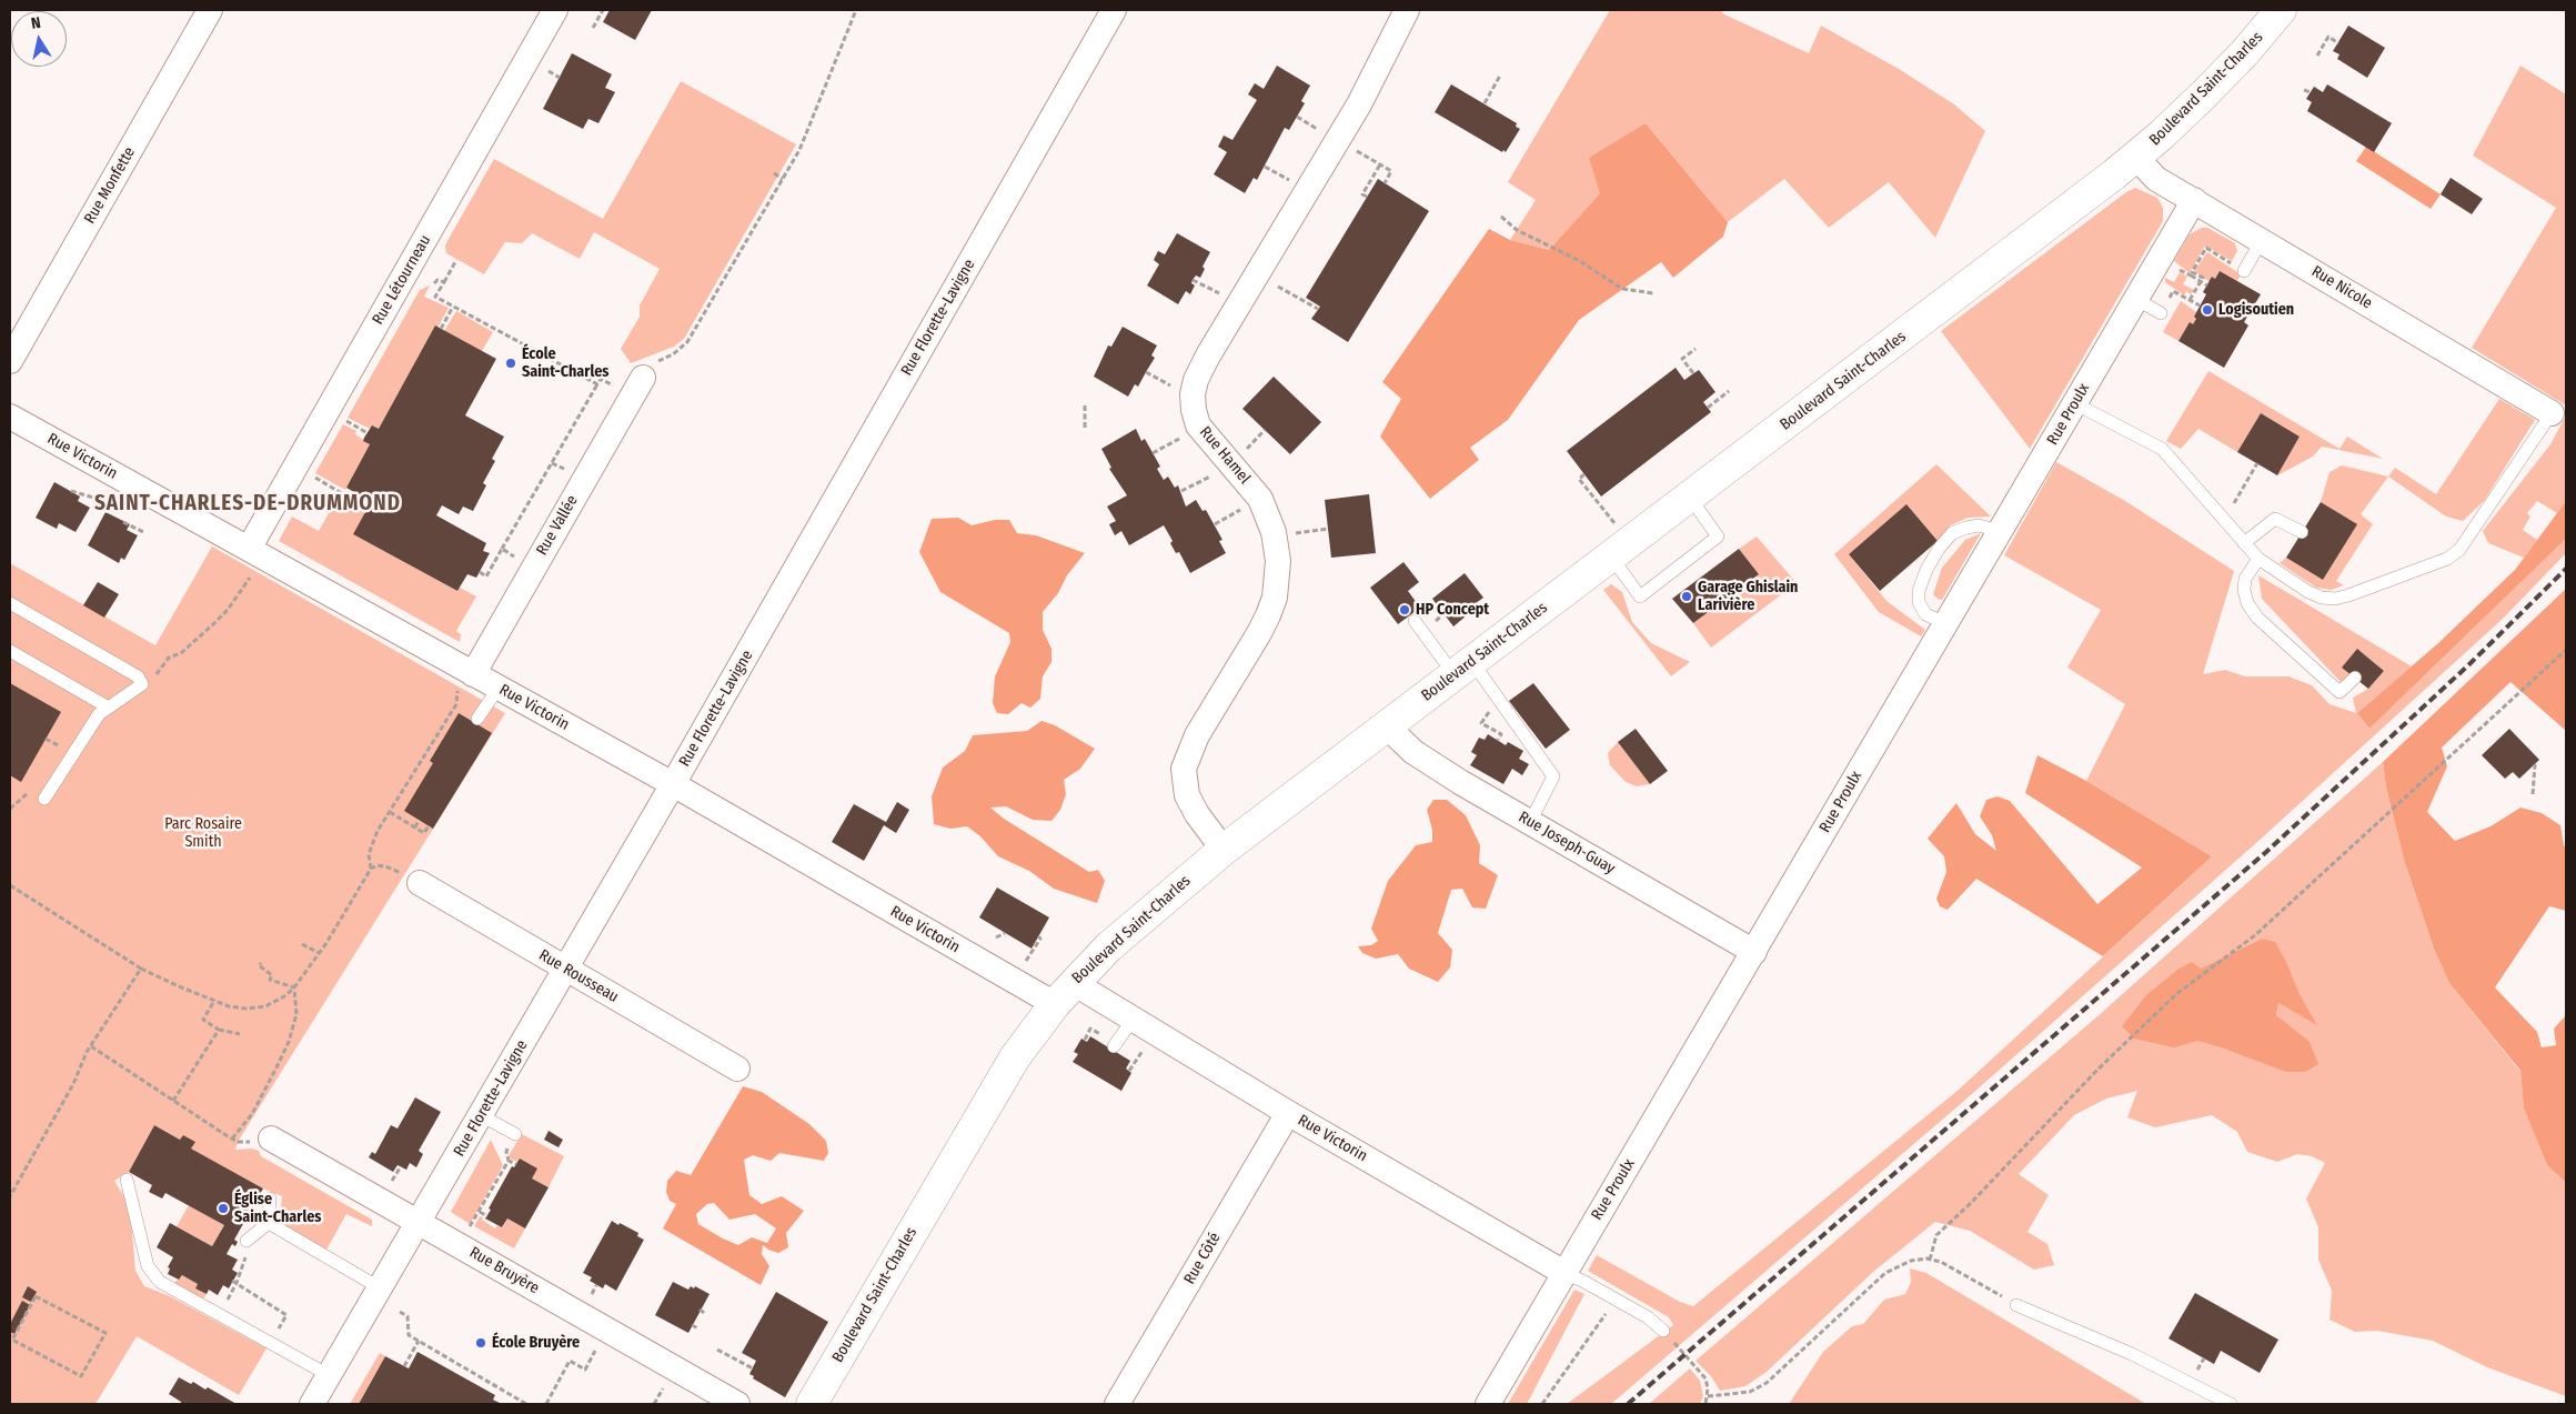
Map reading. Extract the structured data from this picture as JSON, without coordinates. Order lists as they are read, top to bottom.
{
  "streets": {
    "street": [
      "Boulevard Saint-Charles",
      "Rue Monfette",
      "Rue Létourneau",
      "Rue Nicole",
      "Rue Florette-Lavigne",
      "Rue Proulx",
      "Rue Hamel",
      "Rue Victorin",
      "Rue Vallée",
      "Rue Joseph-Guay",
      "Rue Rousseau",
      "Rue Côté",
      "Rue Bruyère"
    ]
  },
  "crossings": [
    ["Boulevard Saint-Charles", "Rue Nicole"],
    ["Boulevard Saint-Charles", "Rue Hamel"],
    ["Boulevard Saint-Charles", "Rue Victorin"],
    ["Boulevard Saint-Charles", "Rue Joseph-Guay"],
    ["Rue Létourneau", "Rue Victorin"],
    ["Rue Nicole", "Rue Proulx"],
    ["Rue Florette-Lavigne", "Rue Victorin"],
    ["Rue Florette-Lavigne", "Rue Rousseau"],
    ["Rue Florette-Lavigne", "Rue Bruyère"],
    ["Rue Proulx", "Rue Victorin"],
    ["Rue Proulx", "Rue Joseph-Guay"],
    ["Rue Victorin", "Rue Vallée"],
    ["Rue Victorin", "Rue Côté"]
  ],
  "districts": ["SAINT-CHARLES-DE-DRUMMOND"],
  "parks": ["Parc Rosaire Smith"],
  "places": [
    "Logisoutien",
    "École Saint-Charles",
    "Garage Ghislain Larivière",
    "HP Concept",
    "Église Saint-Charles",
    "École Bruyère"
  ],
  "north": "top"
}
